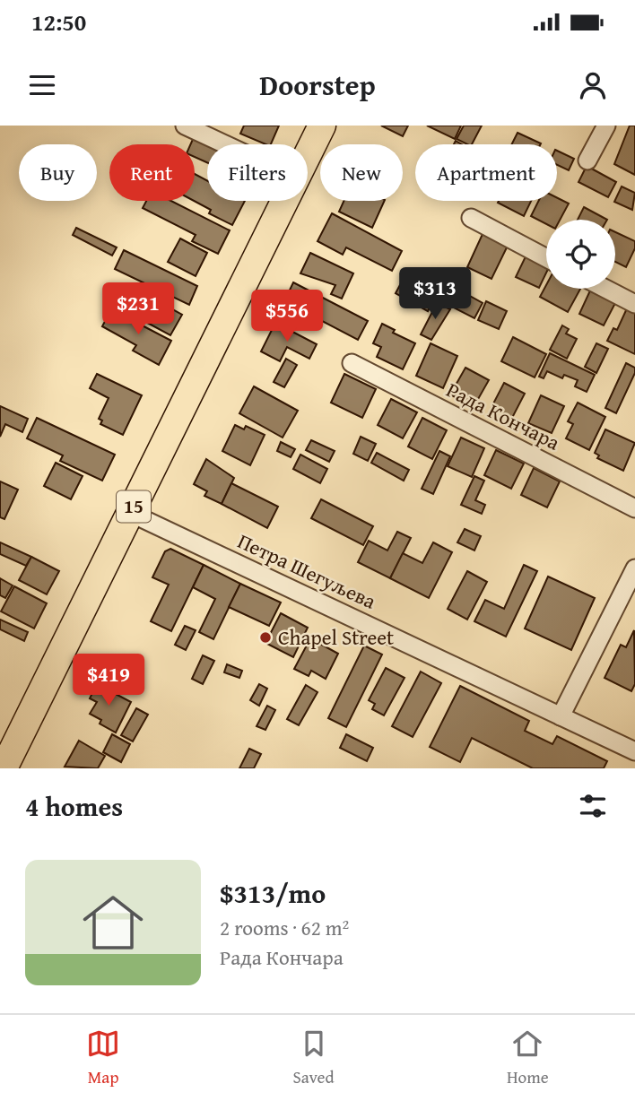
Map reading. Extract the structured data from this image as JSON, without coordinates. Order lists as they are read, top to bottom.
{
  "streets": {
    "main road": ["15"],
    "street": ["Рада Кончара", "Петра Шегуљева"]
  },
  "crossings": [
    ["15", "Петра Шегуљева"]
  ],
  "places": ["Chapel Street"],
  "page": {
    "status": "12:50",
    "header": "Doorstep",
    "chip": [
      "Buy",
      "Rent",
      "Filters",
      "New",
      "Apartment"
    ],
    "price": [
      "$313",
      "$231",
      "$556",
      "$419"
    ],
    "heading": "4 homes",
    "list": [
      {
        "name": "$313/mo",
        "note": "2 rooms · 62 m² · Рада Кончара"
      }
    ],
    "tabs": ["Map", "Saved", "Home"]
  }
}
